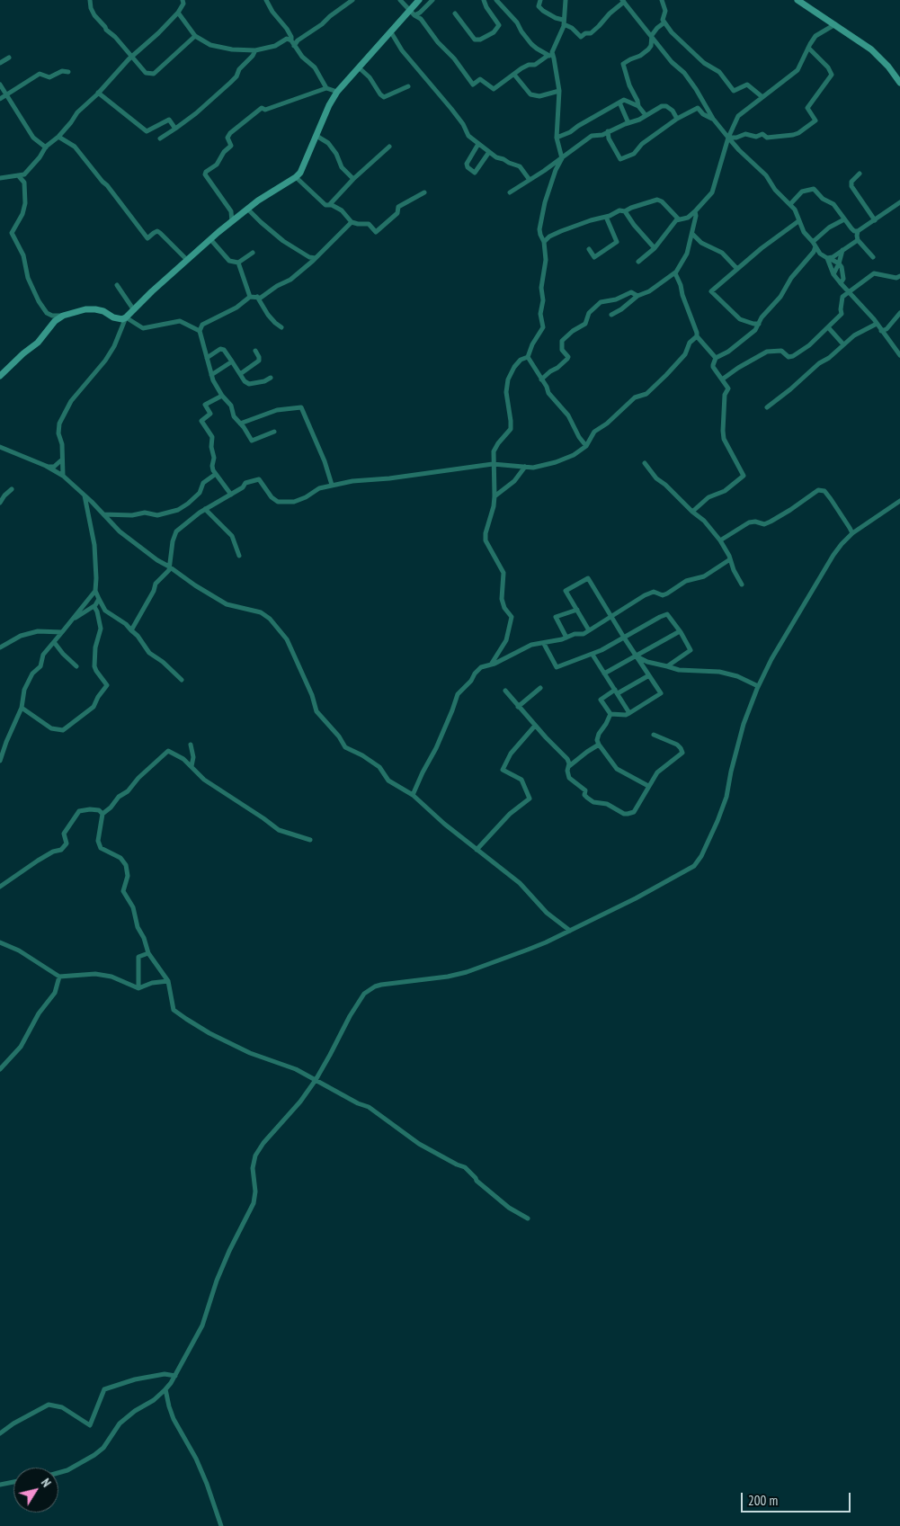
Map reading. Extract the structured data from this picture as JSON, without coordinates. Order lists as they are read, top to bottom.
{
  "scale_bar": "200 m",
  "north": "top right"
}
